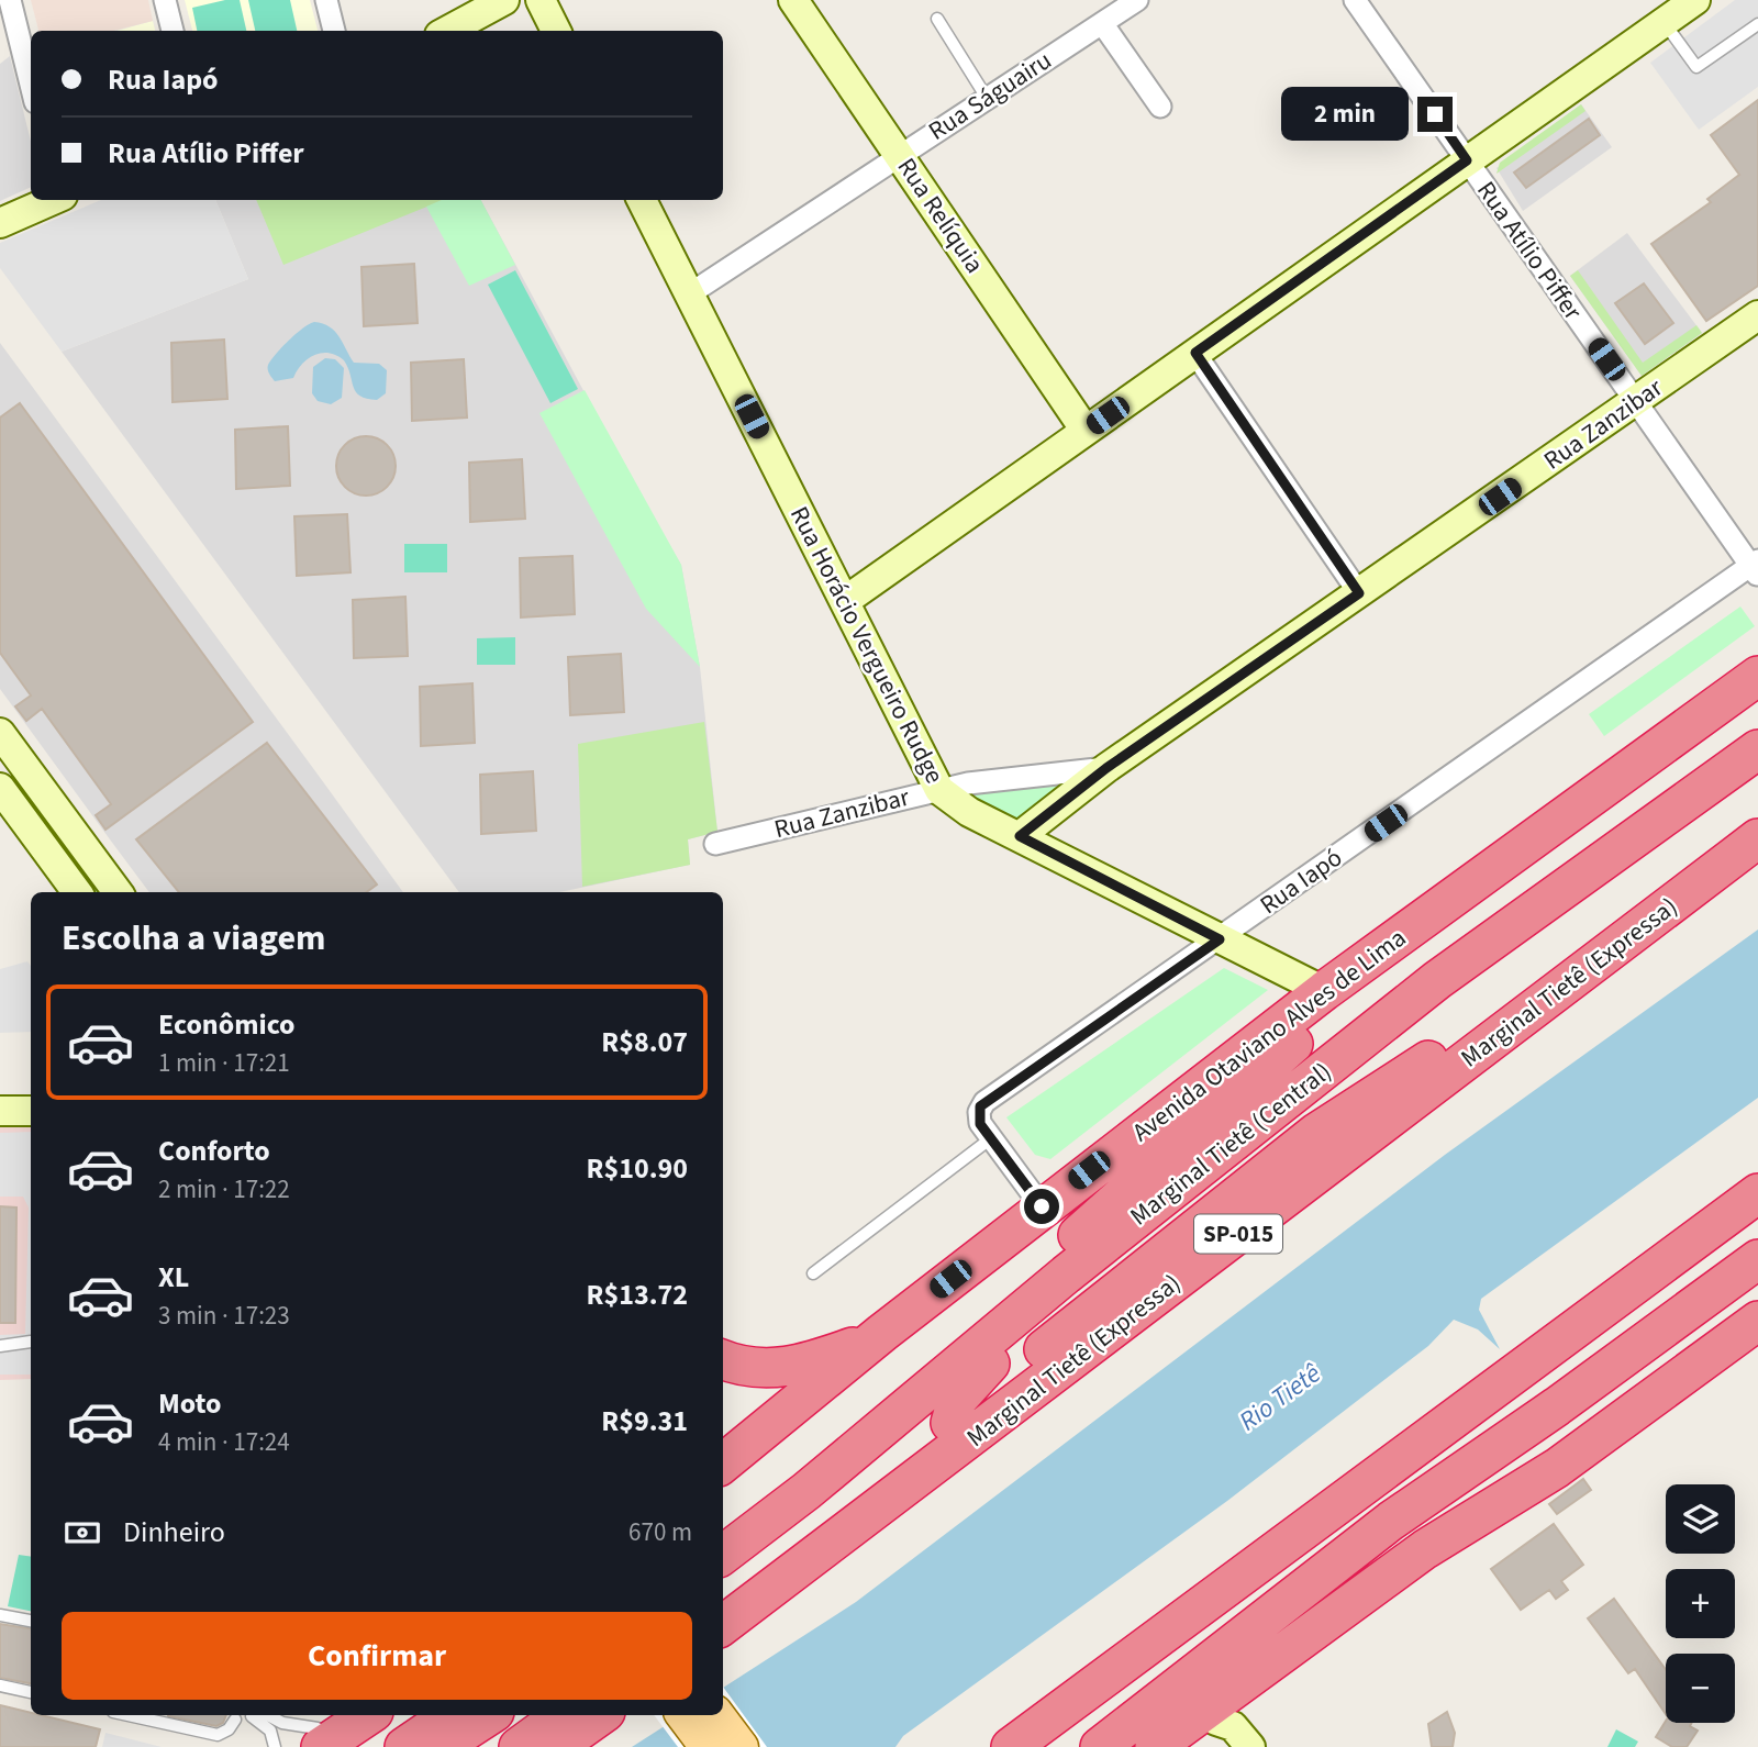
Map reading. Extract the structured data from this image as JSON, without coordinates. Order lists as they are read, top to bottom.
{
  "streets": {
    "highway": [
      "Marginal Tietê (Expressa)",
      "Avenida Otaviano Alves de Lima",
      "Marginal Tietê (Central)",
      "SP-015"
    ],
    "street": [
      "Rua Ságuairu",
      "Rua Relíquia",
      "Rua Atílio Piffer",
      "Rua Zanzibar",
      "Rua Horácio Vergueiro Rudge",
      "Rua Iapó"
    ]
  },
  "crossings": [
    ["Rua Ságuairu", "Rua Relíquia"],
    ["Rua Ságuairu", "Rua Horácio Vergueiro Rudge"],
    ["Rua Atílio Piffer", "Rua Zanzibar"],
    ["Rua Atílio Piffer", "Rua Iapó"],
    ["Rua Zanzibar", "Rua Horácio Vergueiro Rudge"],
    ["Rua Horácio Vergueiro Rudge", "Rua Iapó"],
    ["Rua Horácio Vergueiro Rudge", "Avenida Otaviano Alves de Lima"],
    ["Rua Iapó", "Avenida Otaviano Alves de Lima"],
    ["Marginal Tietê (Expressa)", "SP-015"]
  ],
  "water": ["Rio Tietê"],
  "page": {
    "banner": ["Rua Iapó", "Rua Atílio Piffer"],
    "bubble": "2 min",
    "heading": "Escolha a viagem",
    "list": [
      {
        "name": "Econômico",
        "note": "1 min · 17:21",
        "value": "R$8.07"
      },
      {
        "name": "Conforto",
        "note": "2 min · 17:22",
        "value": "R$10.90"
      },
      {
        "name": "XL",
        "note": "3 min · 17:23",
        "value": "R$13.72"
      },
      {
        "name": "Moto",
        "note": "4 min · 17:24",
        "value": "R$9.31"
      }
    ],
    "map_buttons": ["+", "−"],
    "pay": ["Dinheiro", "670 m"],
    "buttons": "Confirmar"
  }
}
